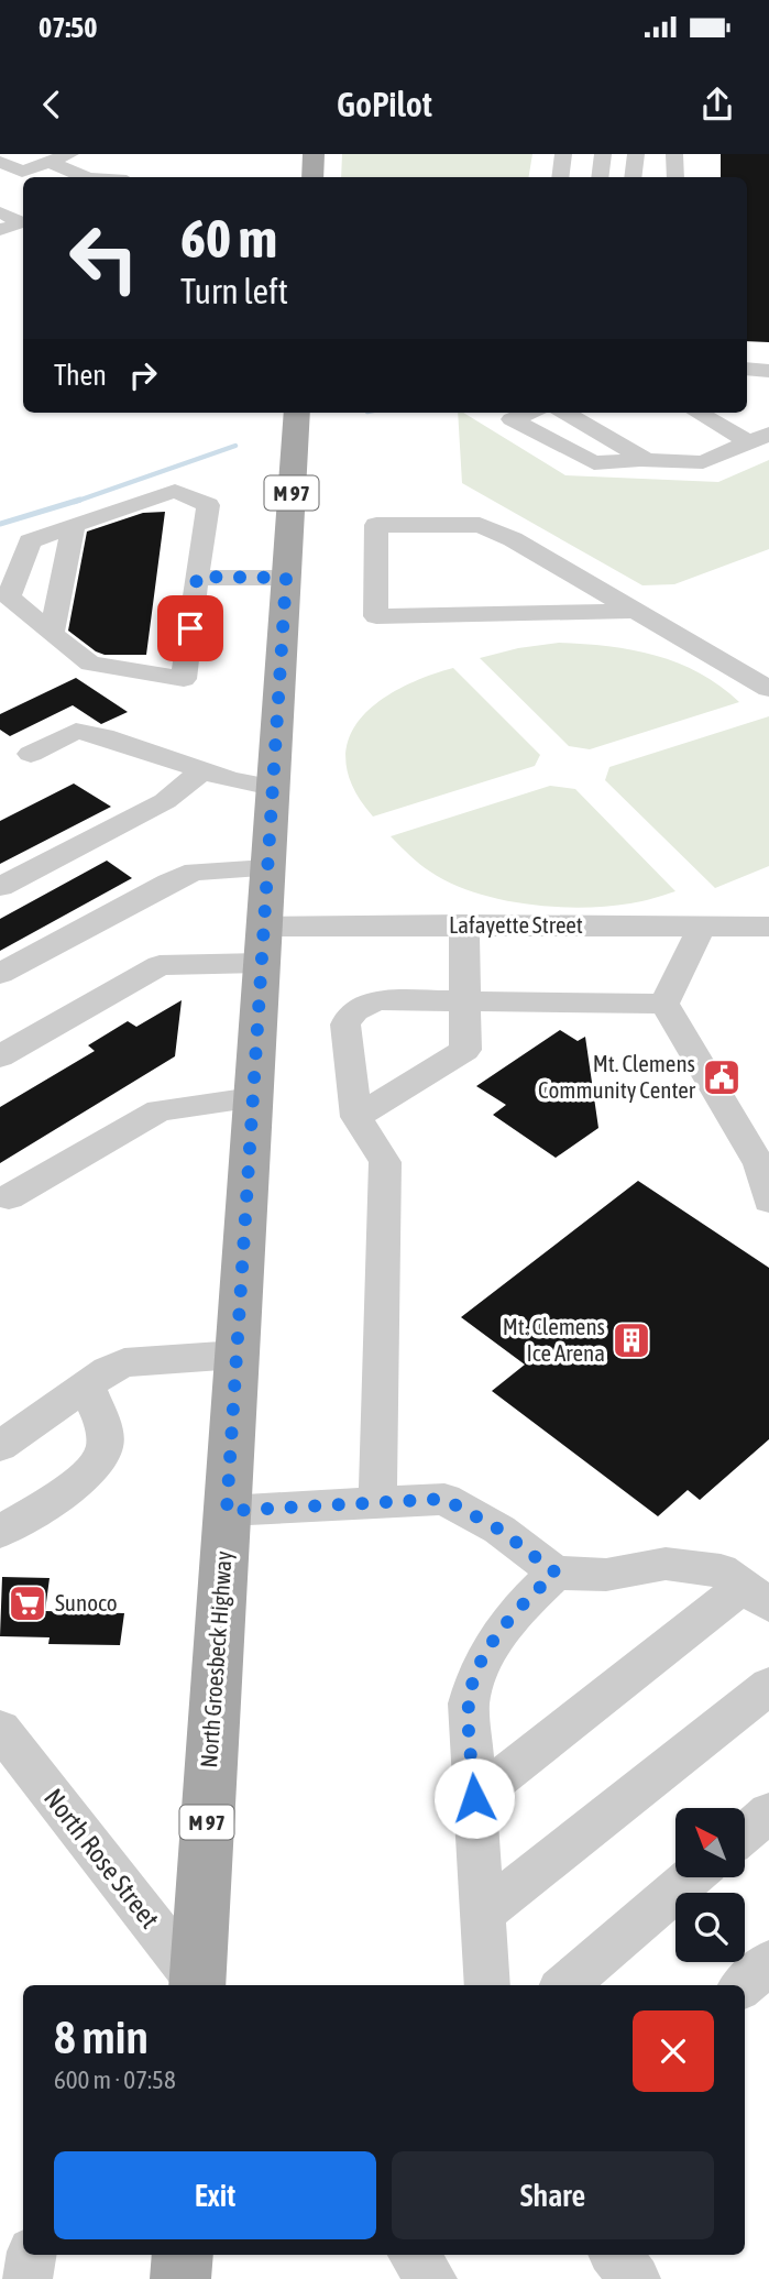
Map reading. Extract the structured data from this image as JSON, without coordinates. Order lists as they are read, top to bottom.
{
  "streets": {
    "main road": ["M 97", "North Groesbeck Highway"],
    "street": ["Lafayette Street", "North Rose Street"]
  },
  "crossings": [
    ["Lafayette Street", "North Groesbeck Highway"]
  ],
  "places": {
    "public building": ["Mt. Clemens Community Center"],
    "building": ["Mt. Clemens Ice Arena"],
    "supermarket": ["Sunoco"]
  },
  "north": "top left",
  "page": {
    "status": "07:50",
    "header": "GoPilot",
    "turn": ["60 m", "Turn left"],
    "then": "Then",
    "heading": ["8 min", "600 m · 07:58"],
    "buttons": ["Exit", "Share"]
  }
}
